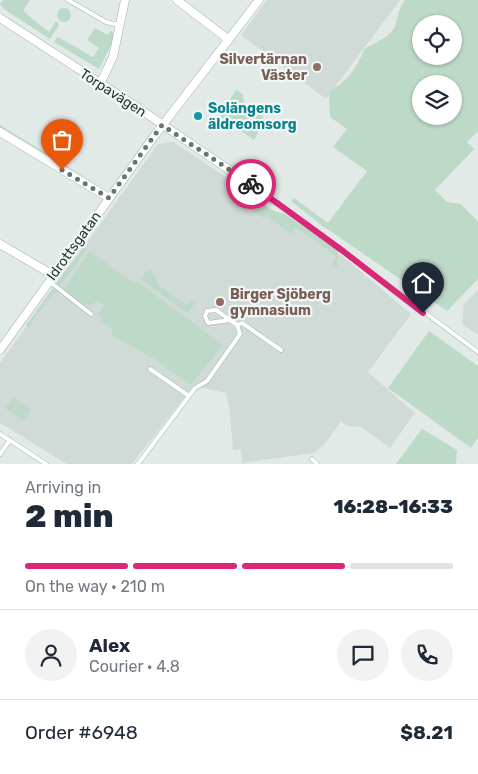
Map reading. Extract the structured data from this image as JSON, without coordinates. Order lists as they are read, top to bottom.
{
  "streets": {
    "street": ["Torpavägen", "Idrottsgatan"]
  },
  "crossings": [
    ["Torpavägen", "Idrottsgatan"]
  ],
  "places": ["Silvertärnan Väster", "Solängens äldreomsorg", "Birger Sjöberg gymnasium"],
  "page": {
    "heading": ["2 min", "Arriving in", "16:28–16:33"],
    "panel": [
      "Alex",
      "Courier · 4.8",
      "Order #6948",
      "$8.21"
    ],
    "bar": "On the way · 210 m"
  }
}
